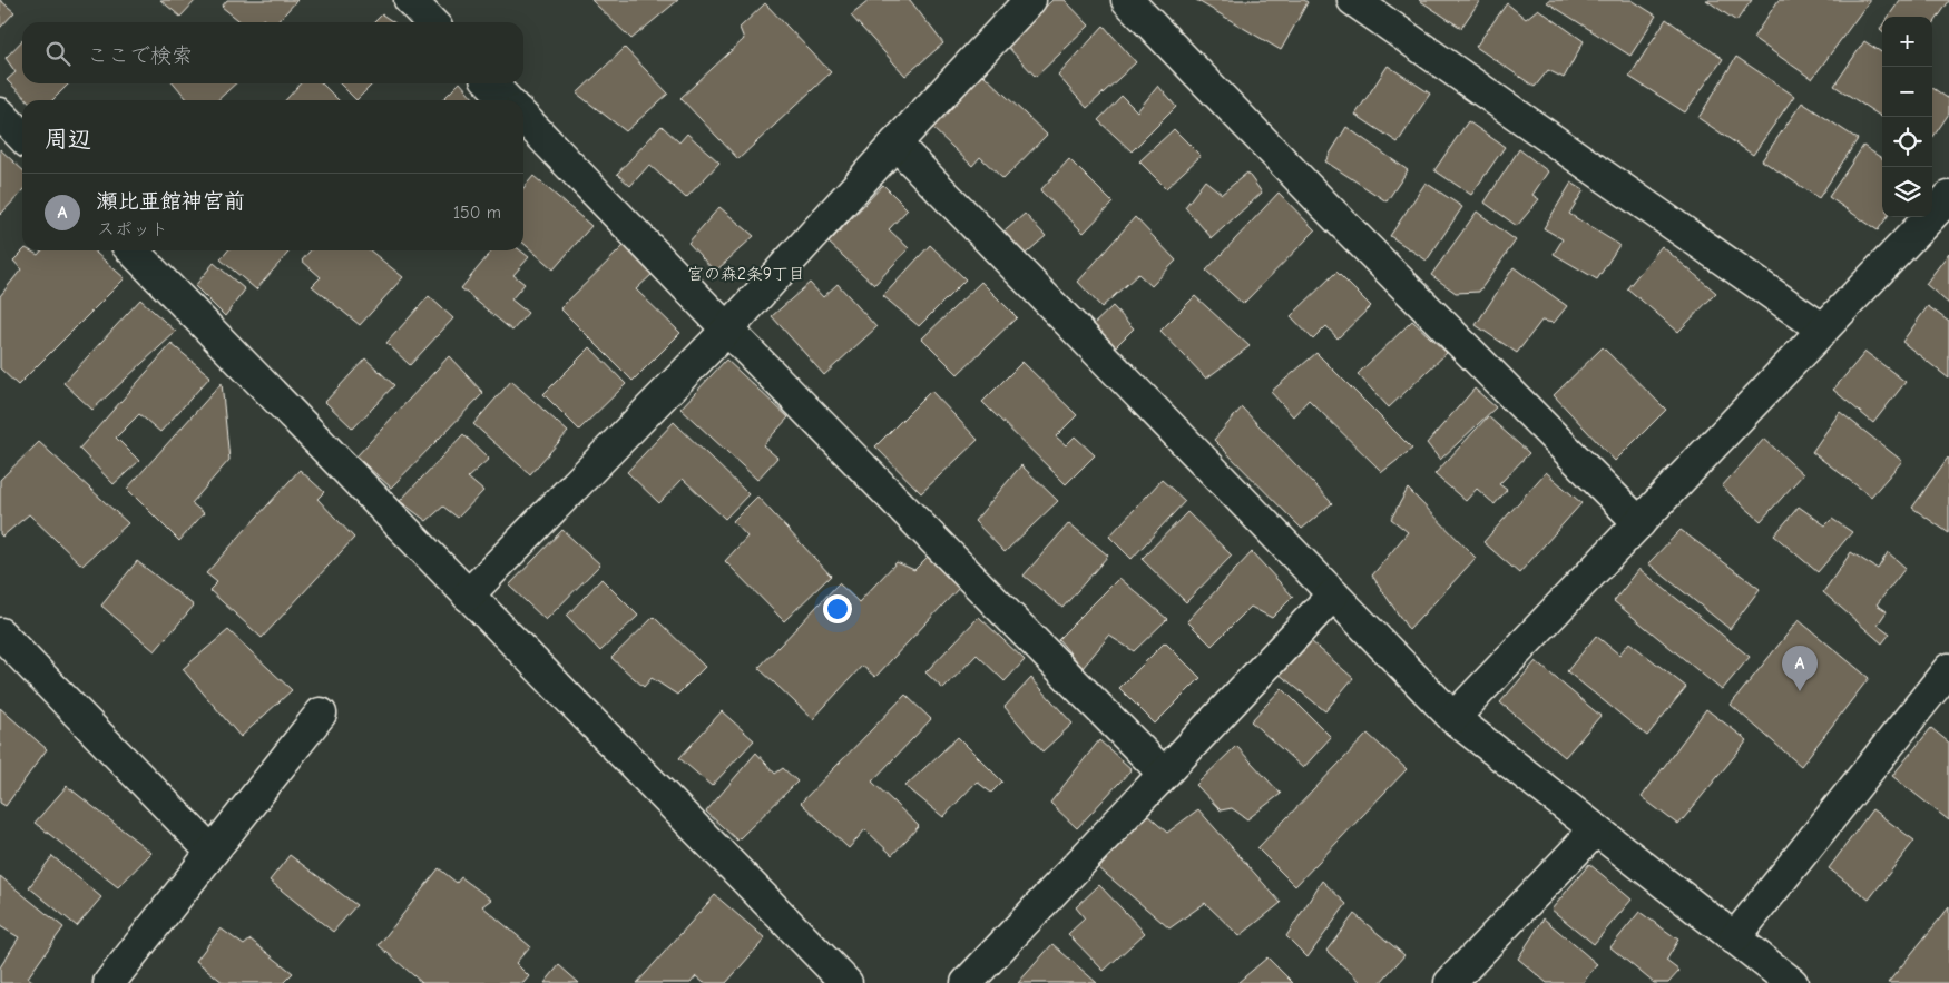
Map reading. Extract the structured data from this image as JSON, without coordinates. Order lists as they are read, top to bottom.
{
  "districts": ["宮の森2条9丁目"],
  "page": {
    "map_buttons": ["+", "−"],
    "search": "ここで検索",
    "heading": "周辺",
    "list": [
      {
        "mark": "A",
        "name": "瀬比亜館神宮前",
        "note": "スポット",
        "value": "150 m"
      }
    ],
    "pins": "A"
  }
}
